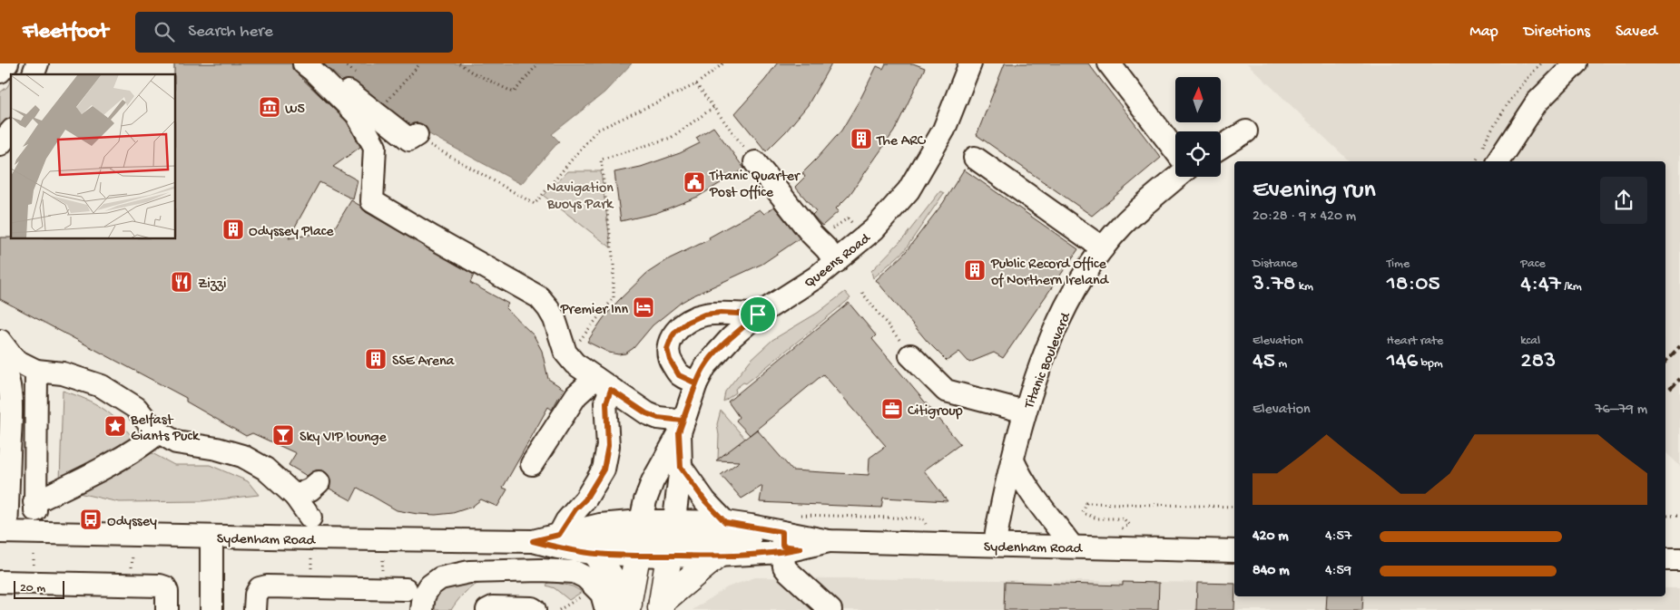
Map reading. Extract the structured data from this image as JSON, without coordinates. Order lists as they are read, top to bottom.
{
  "streets": {
    "street": ["Queens Road", "Titanic Boulevard", "Sydenham Road"]
  },
  "crossings": [
    ["Queens Road", "Sydenham Road"],
    ["Titanic Boulevard", "Sydenham Road"]
  ],
  "parks": ["Navigation Buoys Park"],
  "places": {
    "museum": ["W5"],
    "building": [
      "The ARC",
      "Odyssey Place",
      "Public Record Office of Northern Ireland",
      "SSE Arena"
    ],
    "public building": ["Titanic Quarter Post Office"],
    "restaurant": ["Zizzi"],
    "hotel": ["Premier Inn"],
    "office": ["Citigroup"],
    "place": ["Belfast Giants Puck"],
    "bar": ["Sky VIP lounge"],
    "bus stop": ["Odyssey"]
  },
  "scale_bar": "20 m",
  "north": "top",
  "page": {
    "header": "Fleetfoot",
    "search": "Search here",
    "nav": ["Map", "Directions", "Saved"],
    "heading": ["Evening run", "20:28 · 9 × 420 m"],
    "stats": [
      ["Distance", "3.78 km"],
      ["Time", "18:05"],
      ["Pace", "4:47 /km"],
      ["Elevation", "45 m"],
      ["Heart rate", "146 bpm"],
      ["kcal", "283"]
    ],
    "chart": ["Elevation", "76–79 m"],
    "list": [
      {
        "name": "420 m",
        "note": "4:57"
      },
      {
        "name": "840 m",
        "note": "4:59"
      }
    ],
    "scale": "20 m"
  }
}
